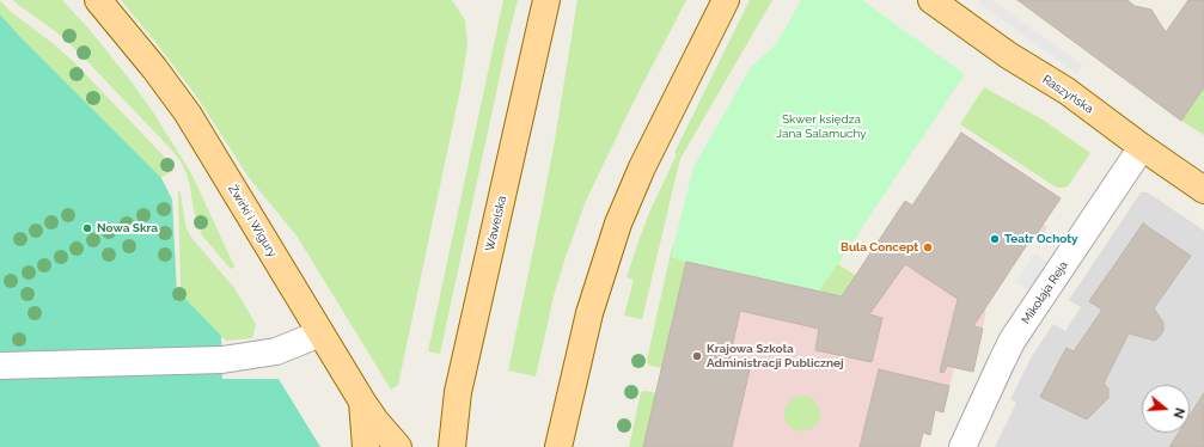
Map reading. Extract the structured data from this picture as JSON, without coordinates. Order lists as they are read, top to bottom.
{
  "streets": {
    "main road": ["Raszyńska", "Żwirki i Wigury", "Wawelska"],
    "street": ["Mikołaja Reja"]
  },
  "crossings": [
    ["Raszyńska", "Mikołaja Reja"]
  ],
  "parks": ["Skwer księdza Jana Salamuchy"],
  "places": [
    "Nowa Skra",
    "Teatr Ochoty",
    "Bula Concept",
    "Krajowa Szkoła Administracji Publicznej"
  ],
  "north": "right"
}
